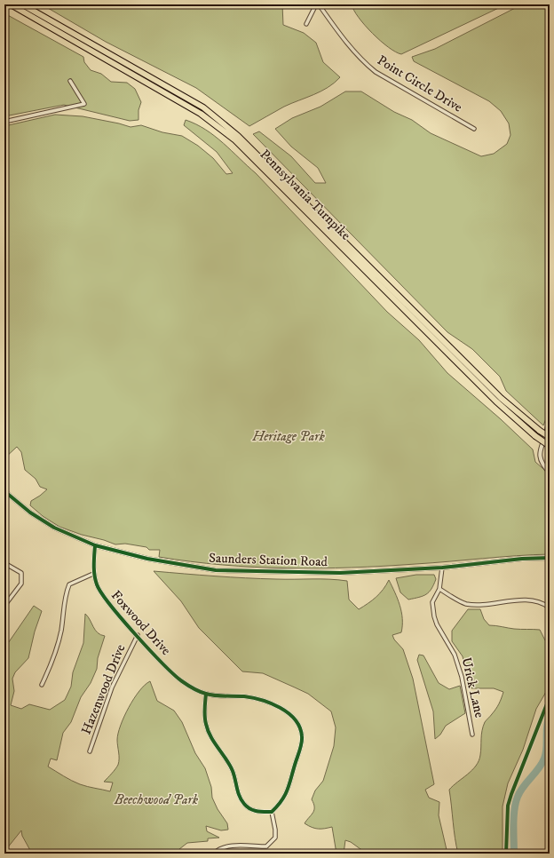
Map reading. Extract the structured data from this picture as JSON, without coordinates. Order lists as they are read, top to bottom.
{
  "streets": {
    "highway": ["Pennsylvania Turnpike"],
    "street": [
      "Point Circle Drive",
      "Saunders Station Road",
      "Foxwood Drive",
      "Urick Lane",
      "Hazenwood Drive"
    ]
  },
  "crossings": [
    ["Saunders Station Road", "Foxwood Drive"],
    ["Saunders Station Road", "Urick Lane"],
    ["Foxwood Drive", "Hazenwood Drive"]
  ],
  "parks": ["Heritage Park", "Beechwood Park"]
}
